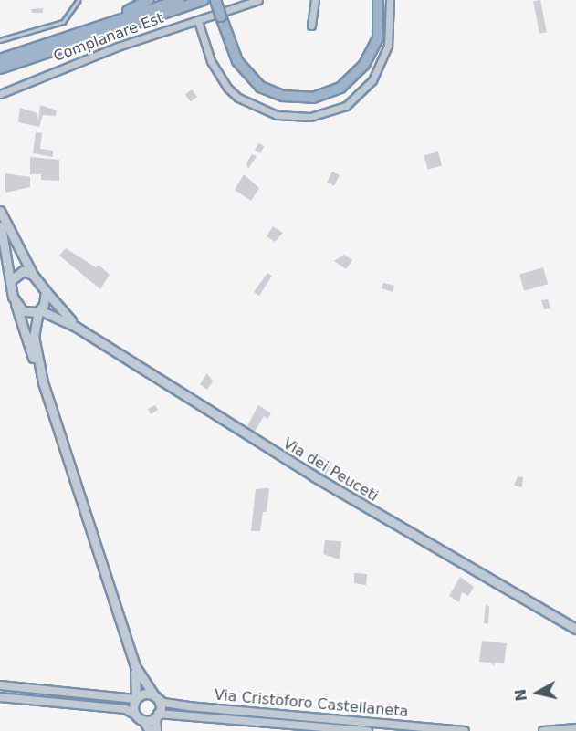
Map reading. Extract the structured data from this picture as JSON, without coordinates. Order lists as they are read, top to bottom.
{
  "streets": {
    "main road": ["Via dei Peuceti"],
    "street": ["Complanare Est", "Via Cristoforo Castellaneta"]
  },
  "north": "left"
}
